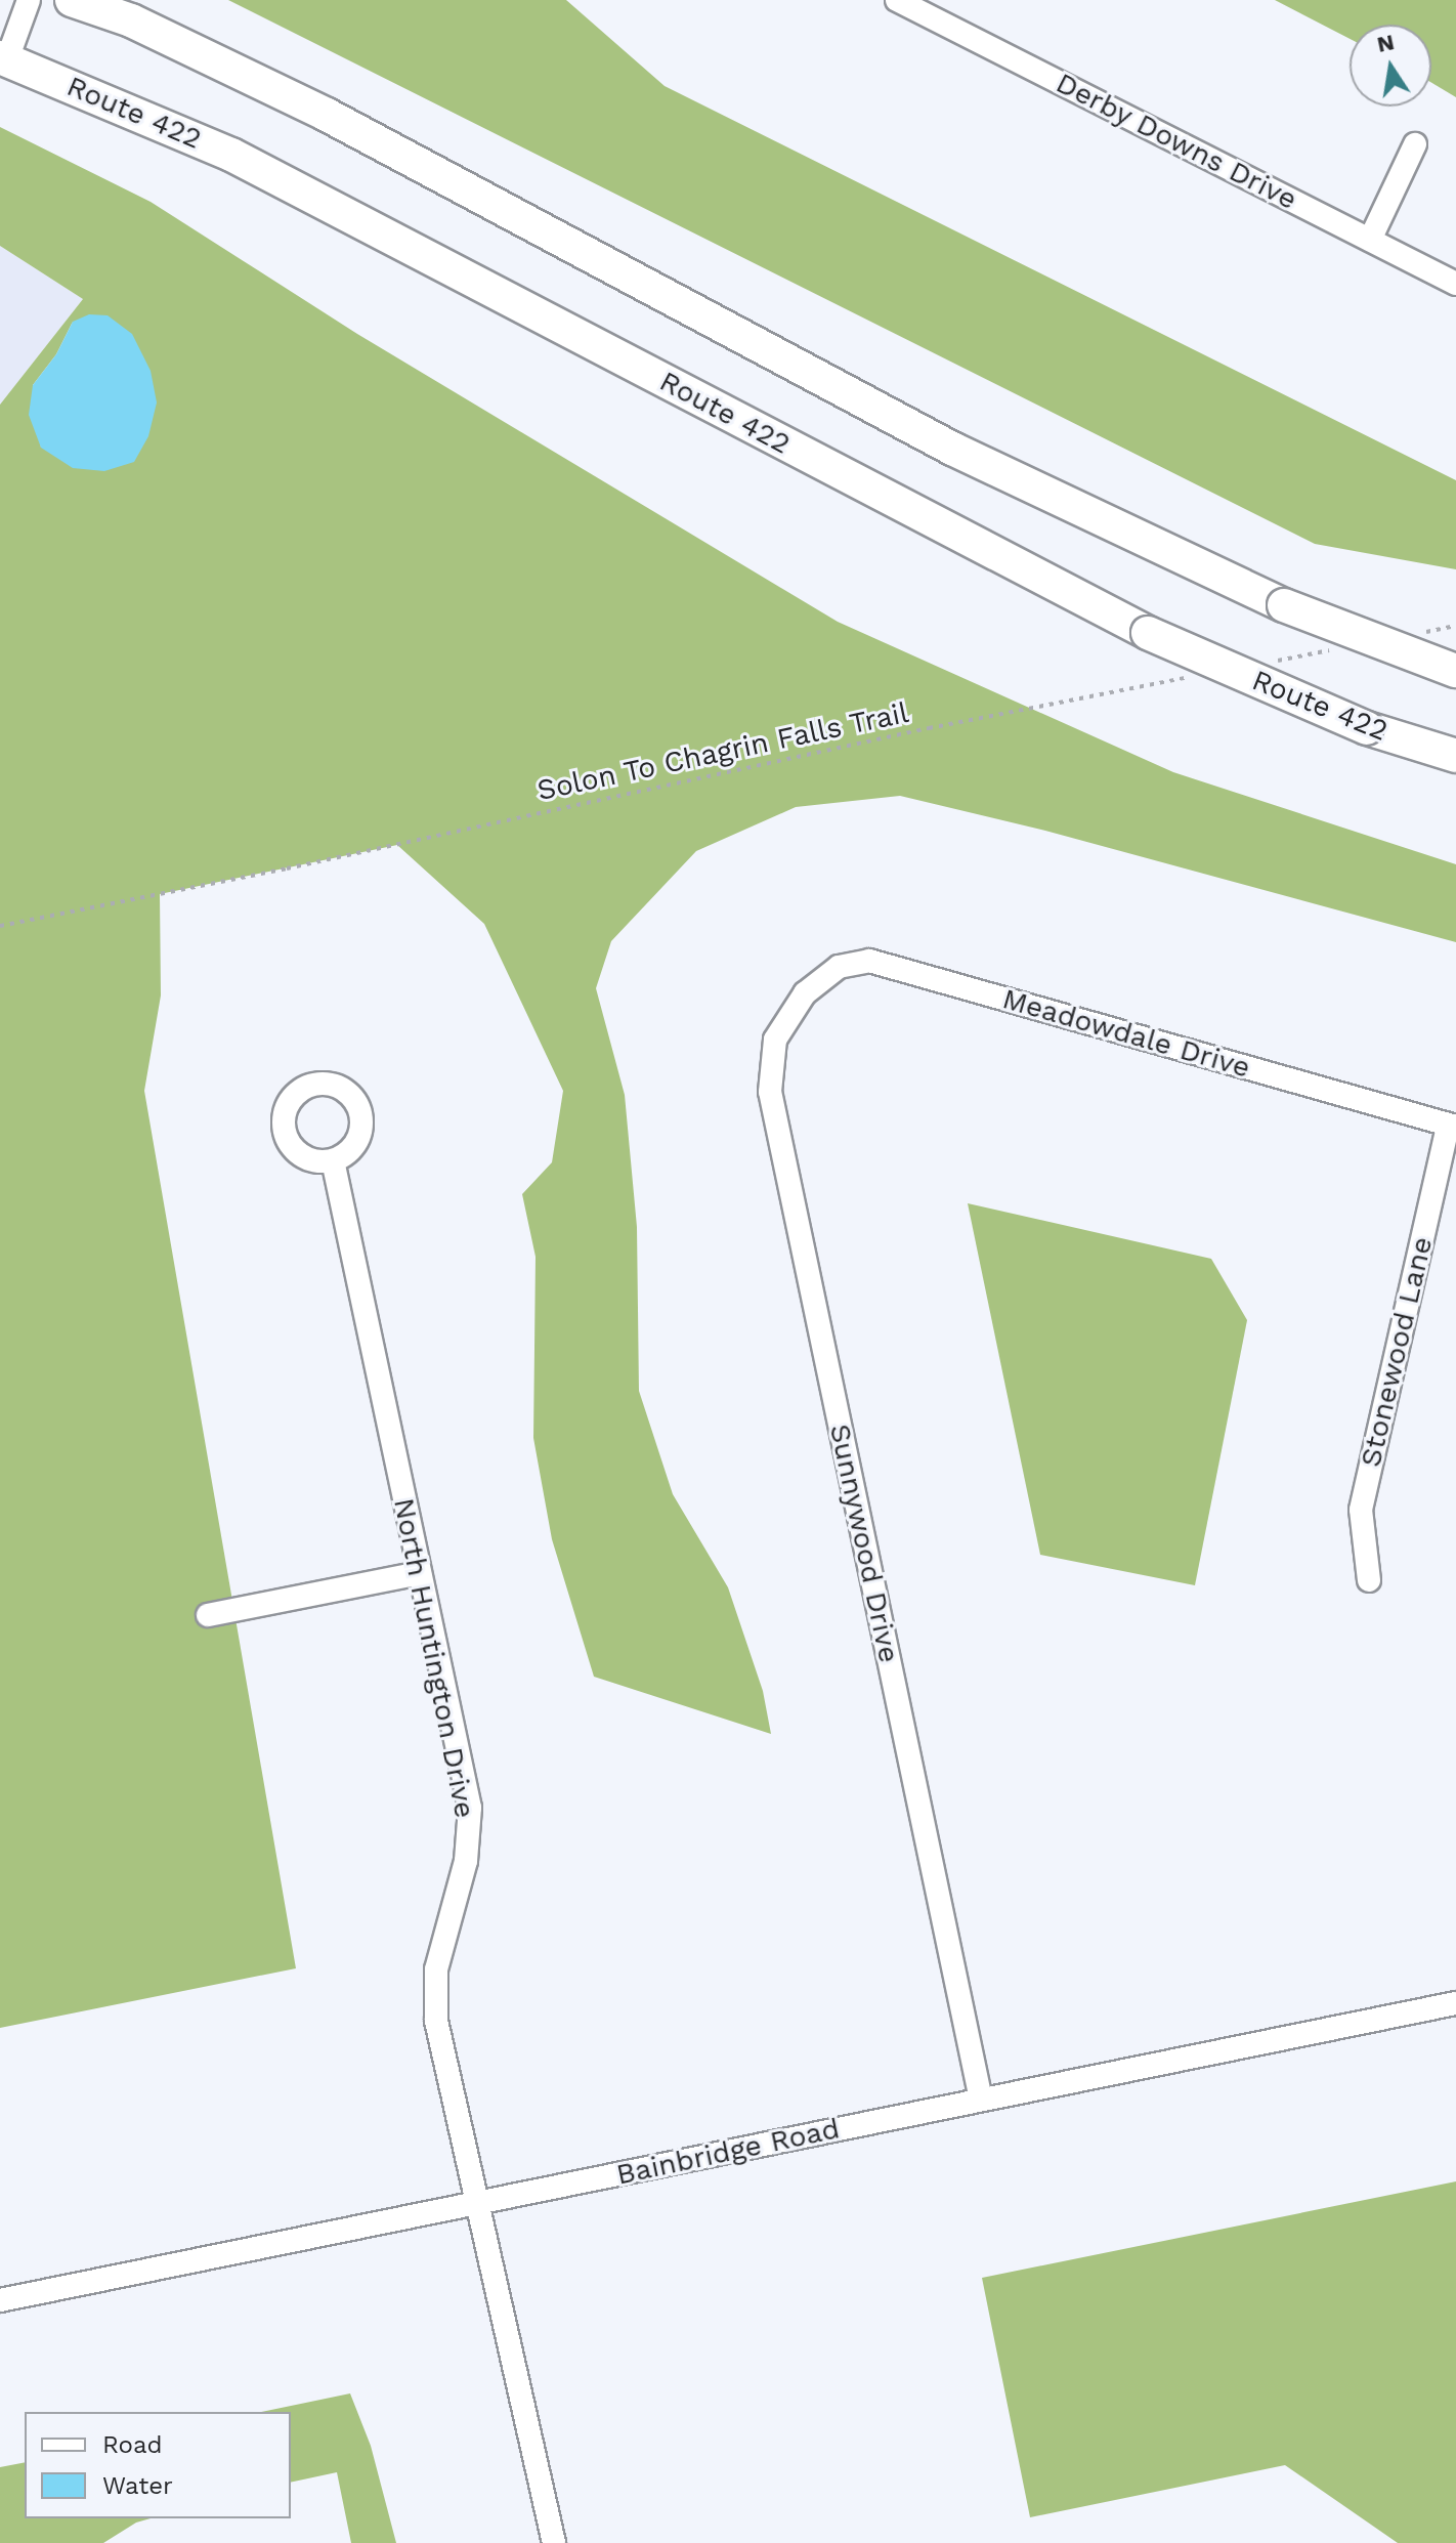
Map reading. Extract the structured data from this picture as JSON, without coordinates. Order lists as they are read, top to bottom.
{
  "streets": {
    "highway": ["Route 422"],
    "street": [
      "Derby Downs Drive",
      "Meadowdale Drive",
      "Stonewood Lane",
      "Sunnywood Drive",
      "North Huntington Drive",
      "Bainbridge Road"
    ],
    "path": ["Solon To Chagrin Falls Trail"]
  },
  "crossings": [
    ["Meadowdale Drive", "Stonewood Lane"],
    ["Meadowdale Drive", "Sunnywood Drive"],
    ["Sunnywood Drive", "Bainbridge Road"],
    ["North Huntington Drive", "Bainbridge Road"]
  ],
  "legend": ["Road", "Water"],
  "north": "top"
}
